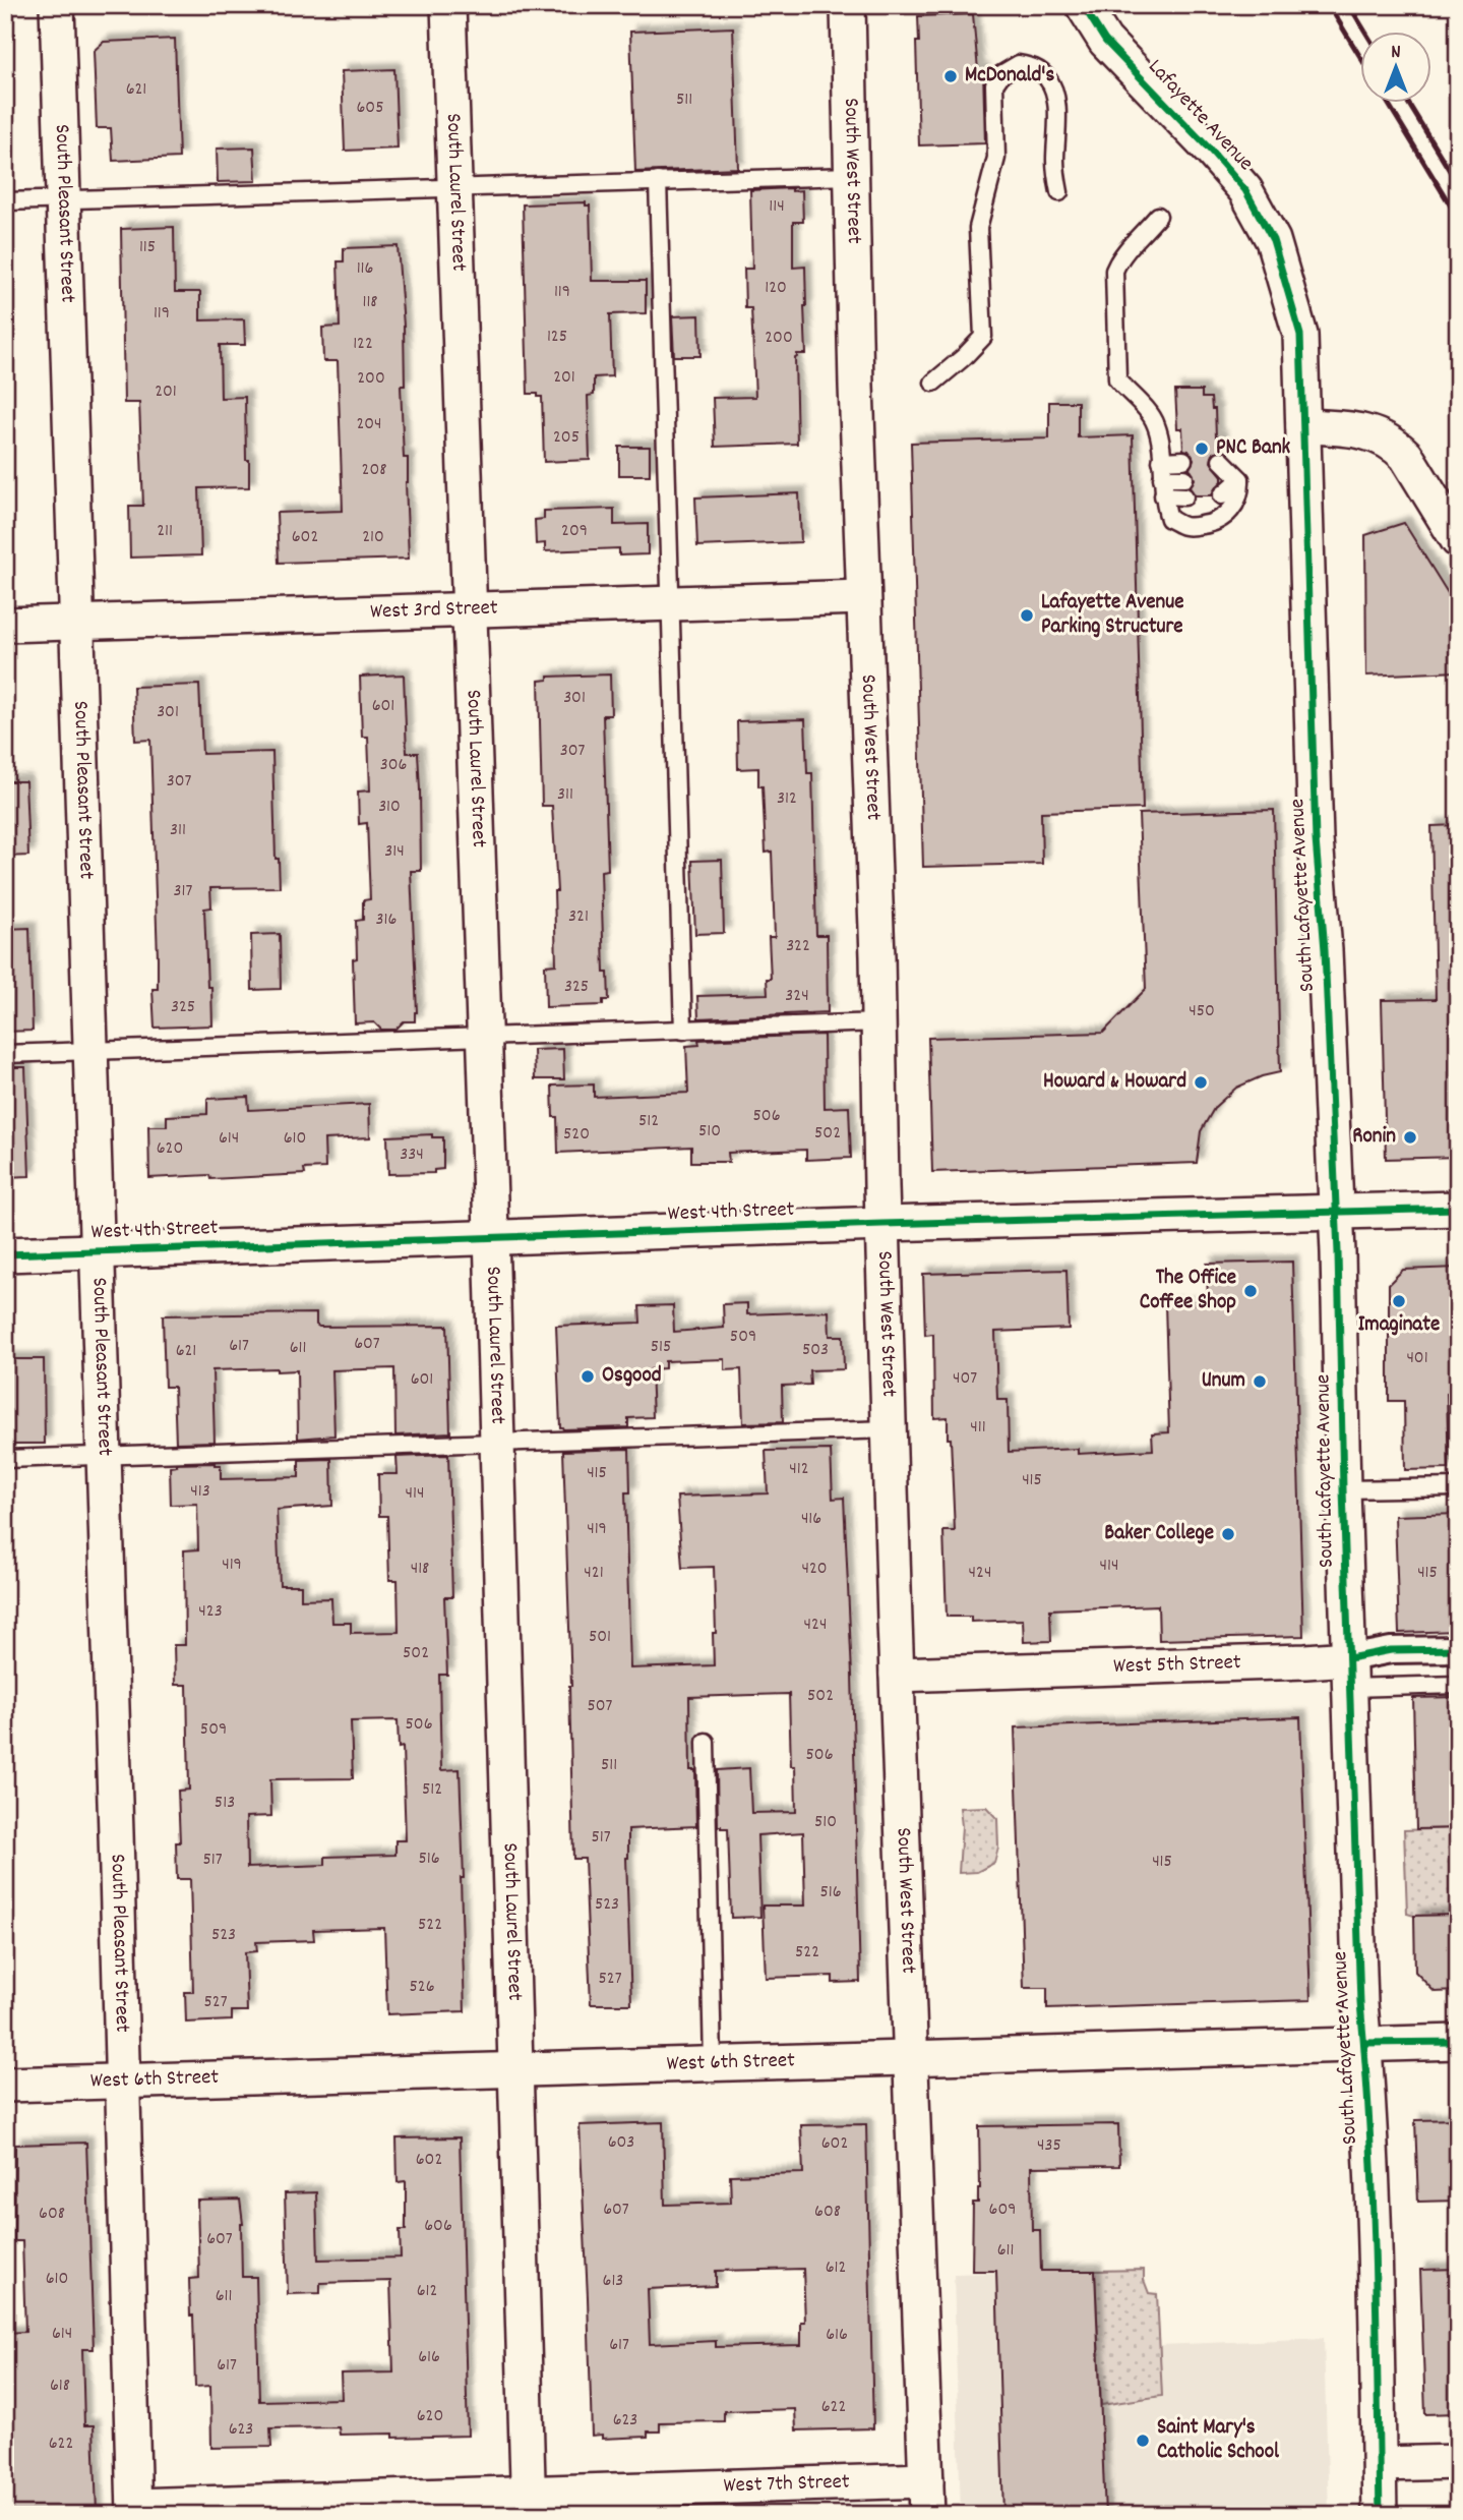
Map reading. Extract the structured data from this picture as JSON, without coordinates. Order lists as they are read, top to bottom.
{
  "streets": {
    "street": [
      "Lafayette Avenue",
      "South West Street",
      "South Laurel Street",
      "South Pleasant Street",
      "West 3rd Street",
      "South Lafayette Avenue",
      "West 4th Street",
      "West 5th Street",
      "West 6th Street",
      "West 7th Street"
    ]
  },
  "crossings": [
    ["Lafayette Avenue", "South Lafayette Avenue"],
    ["South West Street", "West 3rd Street"],
    ["South West Street", "West 4th Street"],
    ["South West Street", "West 5th Street"],
    ["South West Street", "West 6th Street"],
    ["South West Street", "West 7th Street"],
    ["South Laurel Street", "West 3rd Street"],
    ["South Laurel Street", "West 4th Street"],
    ["South Laurel Street", "West 6th Street"],
    ["South Laurel Street", "West 7th Street"],
    ["South Pleasant Street", "West 3rd Street"],
    ["South Pleasant Street", "West 4th Street"],
    ["South Pleasant Street", "West 6th Street"],
    ["South Pleasant Street", "West 7th Street"],
    ["South Lafayette Avenue", "West 4th Street"],
    ["South Lafayette Avenue", "West 5th Street"],
    ["South Lafayette Avenue", "West 6th Street"]
  ],
  "places": [
    "McDonald's",
    "PNC Bank",
    "Lafayette Avenue Parking Structure",
    "Howard & Howard",
    "Ronin",
    "The Office Coffee Shop",
    "Imaginate",
    "Osgood",
    "Unum",
    "Baker College",
    "Saint Mary's Catholic School"
  ],
  "house_numbers": [
    "621",
    "511",
    "605",
    "114",
    "115",
    "116",
    "120",
    "119",
    "118",
    "119",
    "125",
    "200",
    "122",
    "201",
    "200",
    "201",
    "204",
    "205",
    "208",
    "211",
    "209",
    "602",
    "210",
    "301",
    "601",
    "301",
    "307",
    "306",
    "307",
    "311",
    "312",
    "310",
    "311",
    "314",
    "317",
    "321",
    "316",
    "322",
    "325",
    "324",
    "325",
    "450",
    "506",
    "512",
    "510",
    "502",
    "520",
    "614",
    "610",
    "620",
    "334",
    "509",
    "607",
    "617",
    "515",
    "611",
    "503",
    "621",
    "401",
    "407",
    "601",
    "411",
    "412",
    "415",
    "415",
    "413",
    "414",
    "416",
    "419",
    "419",
    "414",
    "418",
    "420",
    "421",
    "424",
    "415",
    "423",
    "424",
    "501",
    "502",
    "502",
    "507",
    "506",
    "509",
    "506",
    "511",
    "512",
    "513",
    "510",
    "517",
    "516",
    "517",
    "415",
    "516",
    "523",
    "522",
    "523",
    "522",
    "527",
    "526",
    "527",
    "603",
    "602",
    "435",
    "602",
    "607",
    "609",
    "608",
    "608",
    "606",
    "607",
    "611",
    "612",
    "610",
    "613",
    "612",
    "611",
    "614",
    "616",
    "617",
    "616",
    "617",
    "618",
    "622",
    "620",
    "623",
    "623",
    "622"
  ],
  "north": "top"
}
